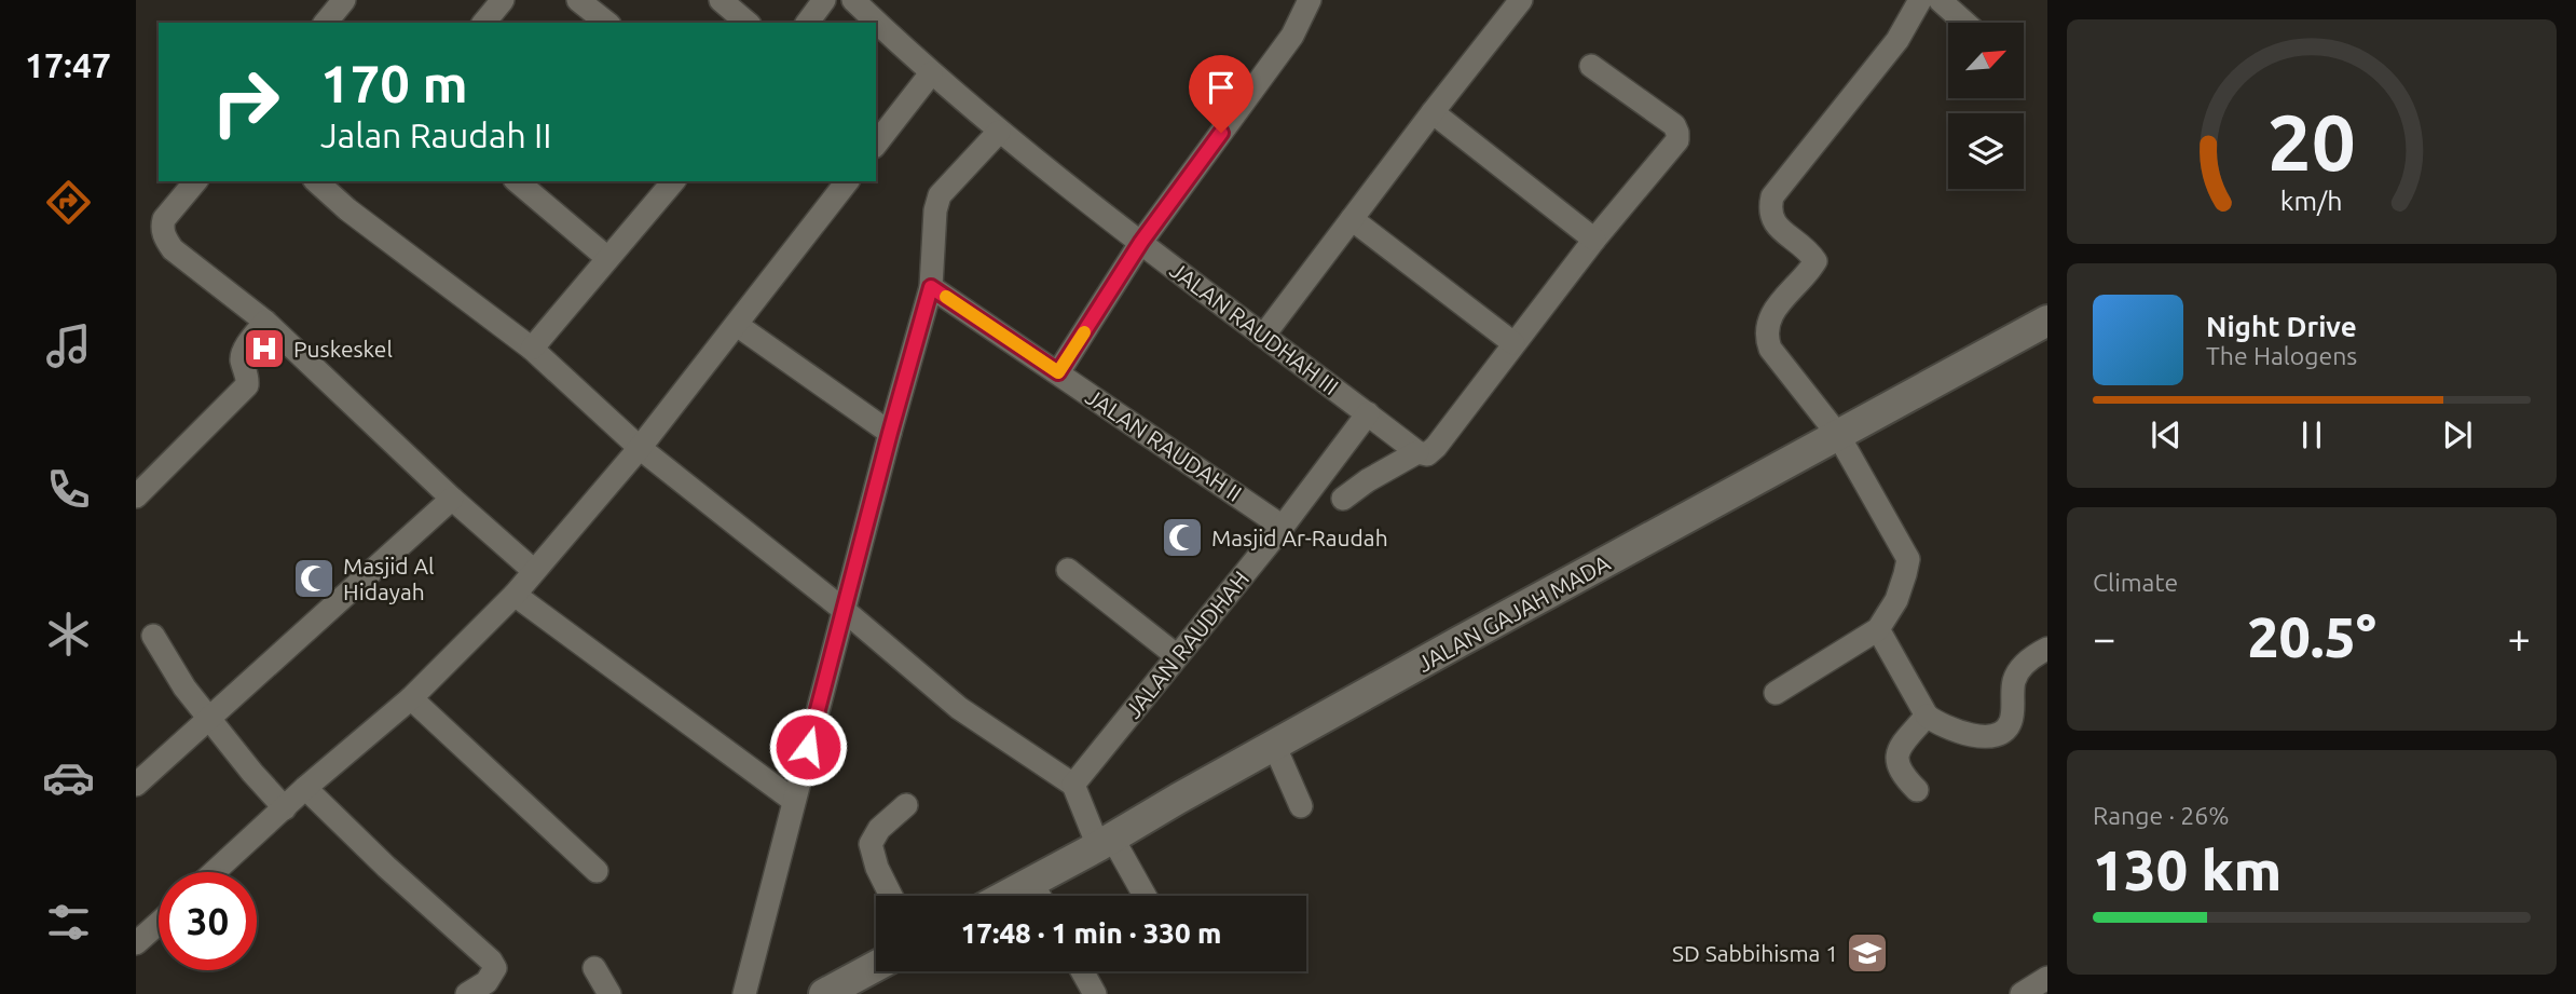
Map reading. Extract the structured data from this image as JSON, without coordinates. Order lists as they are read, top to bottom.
{
  "streets": {
    "main road": ["JALAN GAJAH MADA"],
    "street": ["JALAN RAUDHAH III", "JALAN RAUDAH II", "JALAN RAUDHAH"]
  },
  "crossings": [
    ["JALAN RAUDHAH III", "JALAN RAUDHAH"],
    ["JALAN RAUDAH II", "JALAN RAUDHAH"]
  ],
  "places": {
    "hospital": ["Puskeskel"],
    "mosque": ["Masjid Ar-Raudah", "Masjid Al Hidayah"],
    "school or university": ["SD Sabbihisma 1"]
  },
  "north": "top right",
  "page": {
    "tabs": "17:47",
    "turn": ["170 m", "Jalan Raudah II"],
    "song": ["Night Drive", "The Halogens"],
    "tile": [
      "Climate",
      ["Range · 26%", "130 km"]
    ],
    "heat": ["−", "20.5°", "+"],
    "limit": "30",
    "trip": "17:48 · 1 min · 330 m",
    "gauge": ["20", "km/h"]
  }
}
